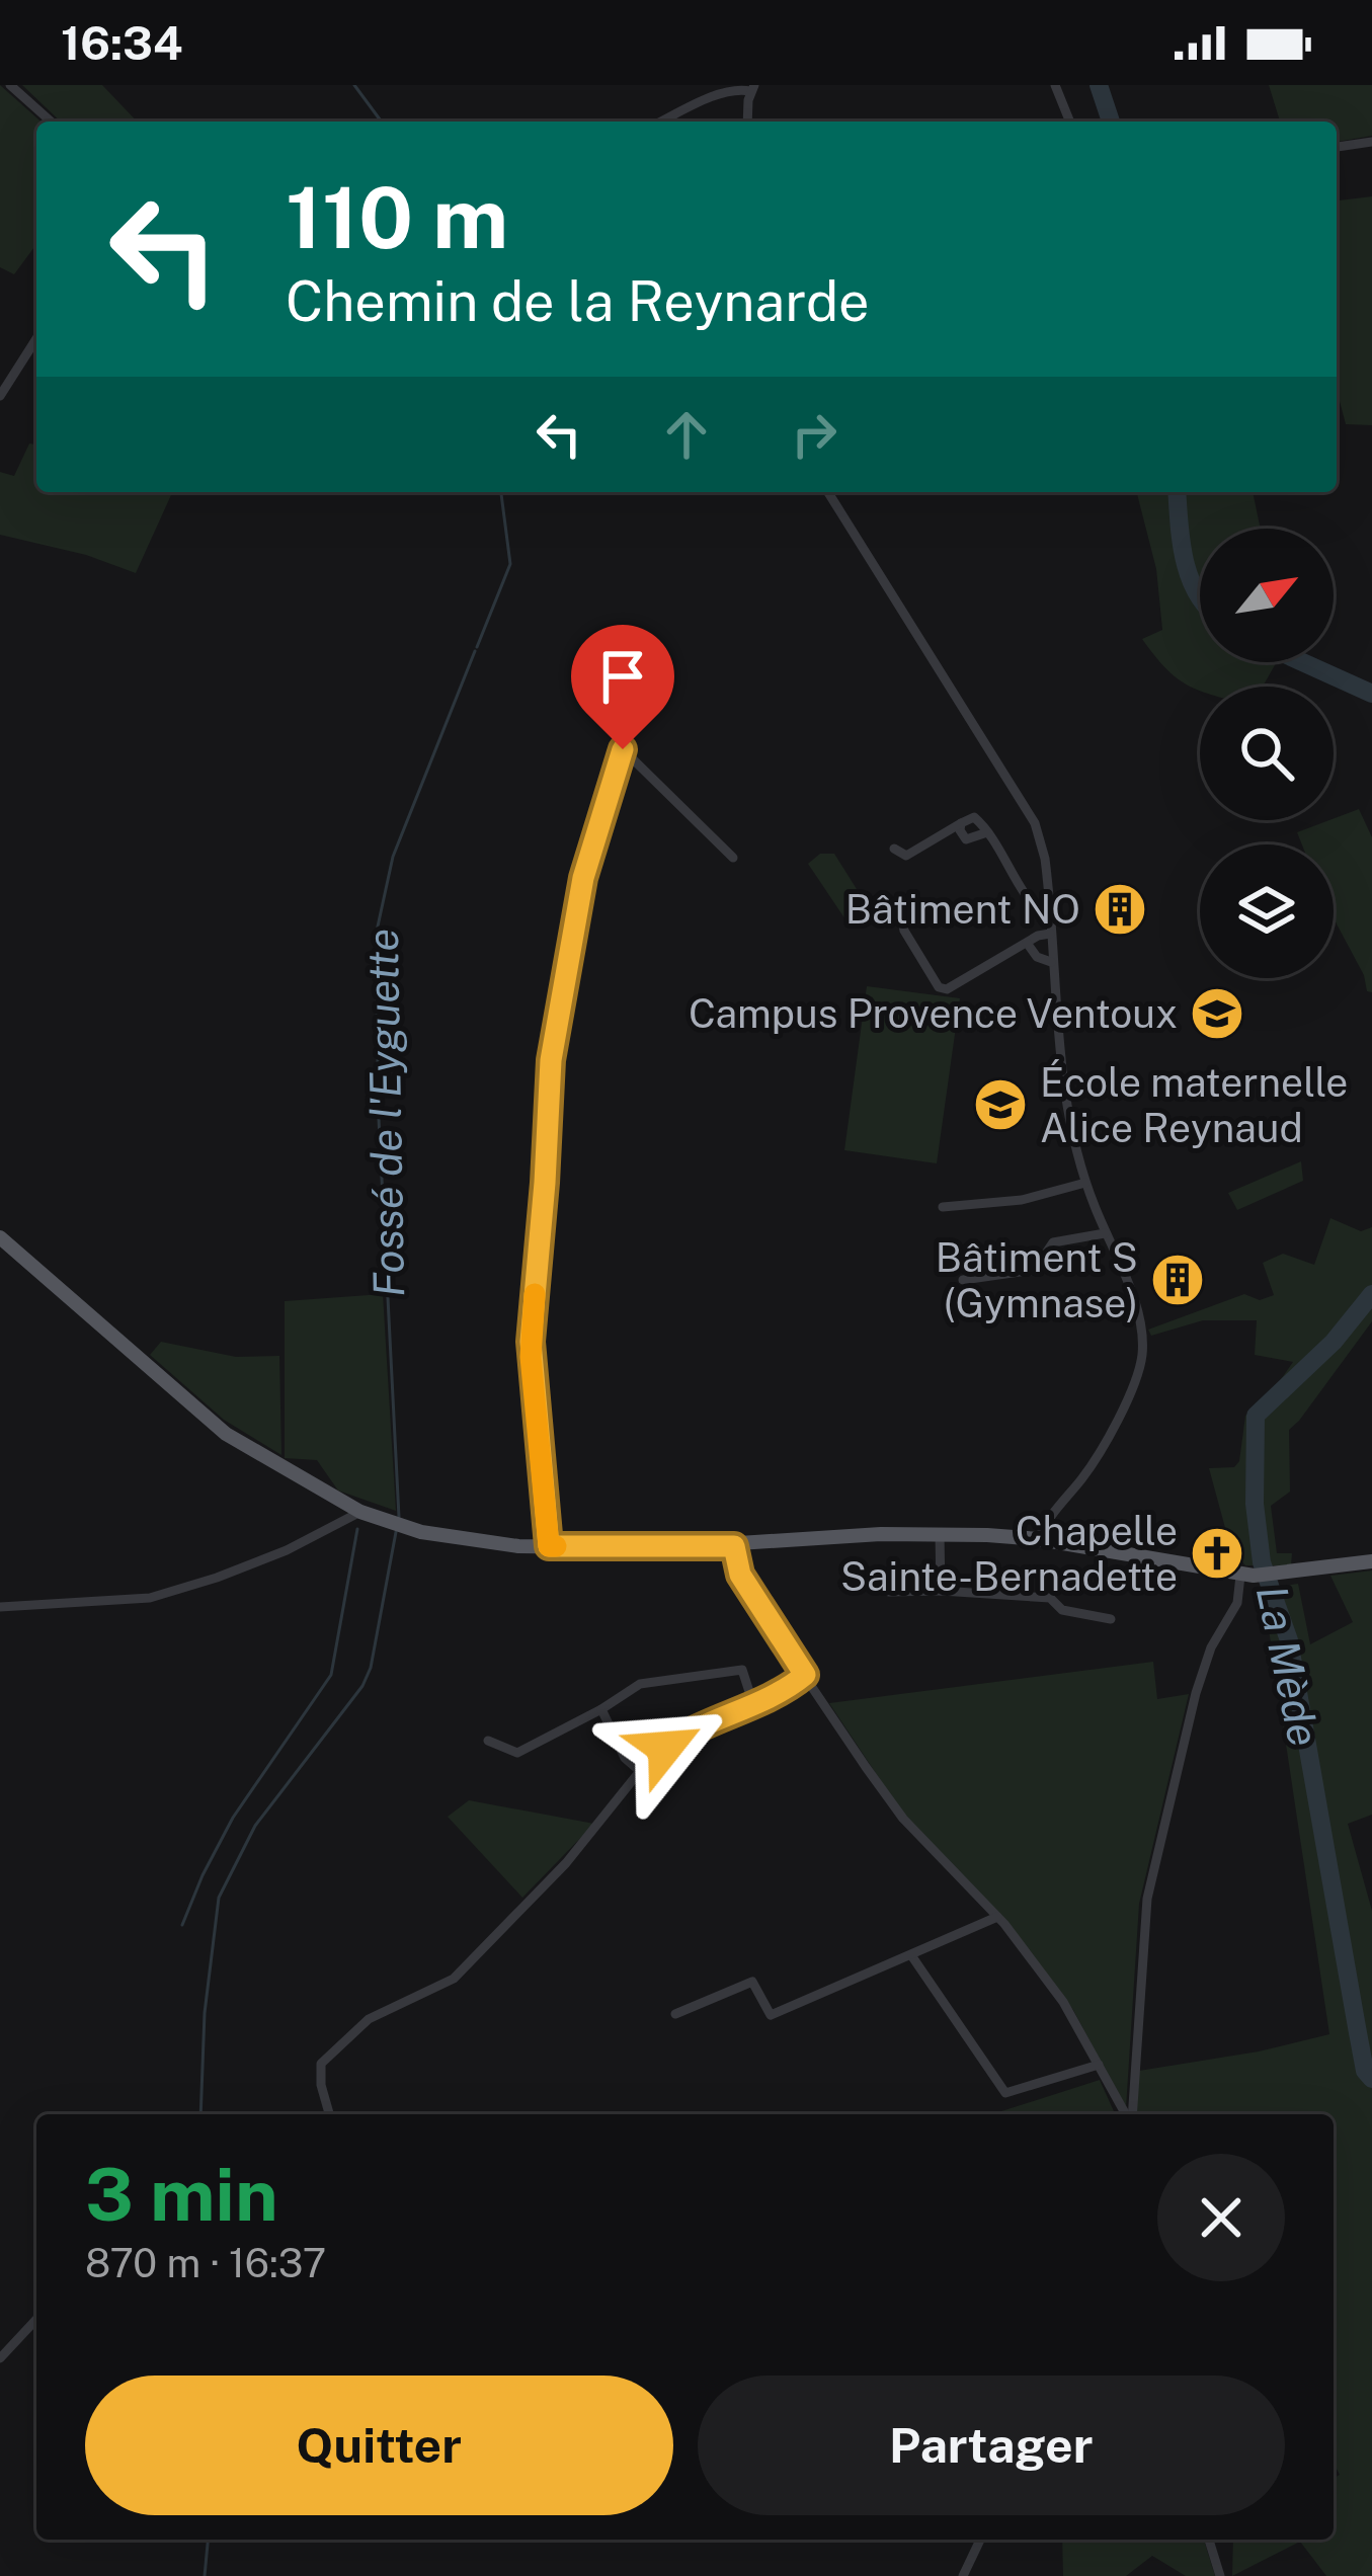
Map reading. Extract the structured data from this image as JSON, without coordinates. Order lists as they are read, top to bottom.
{
  "water": ["Fossé de l'Eyguette", "La Mède"],
  "places": {
    "building": ["Bâtiment NO", "Bâtiment S (Gymnase)"],
    "school or university": ["Campus Provence Ventoux", "École maternelle Alice Reynaud"],
    "church": ["Chapelle Sainte-Bernadette"]
  },
  "north": "top right",
  "page": {
    "status": "16:34",
    "turn": ["110 m", "Chemin de la Reynarde"],
    "heading": ["3 min", "870 m · 16:37"],
    "buttons": ["Quitter", "Partager"]
  }
}
